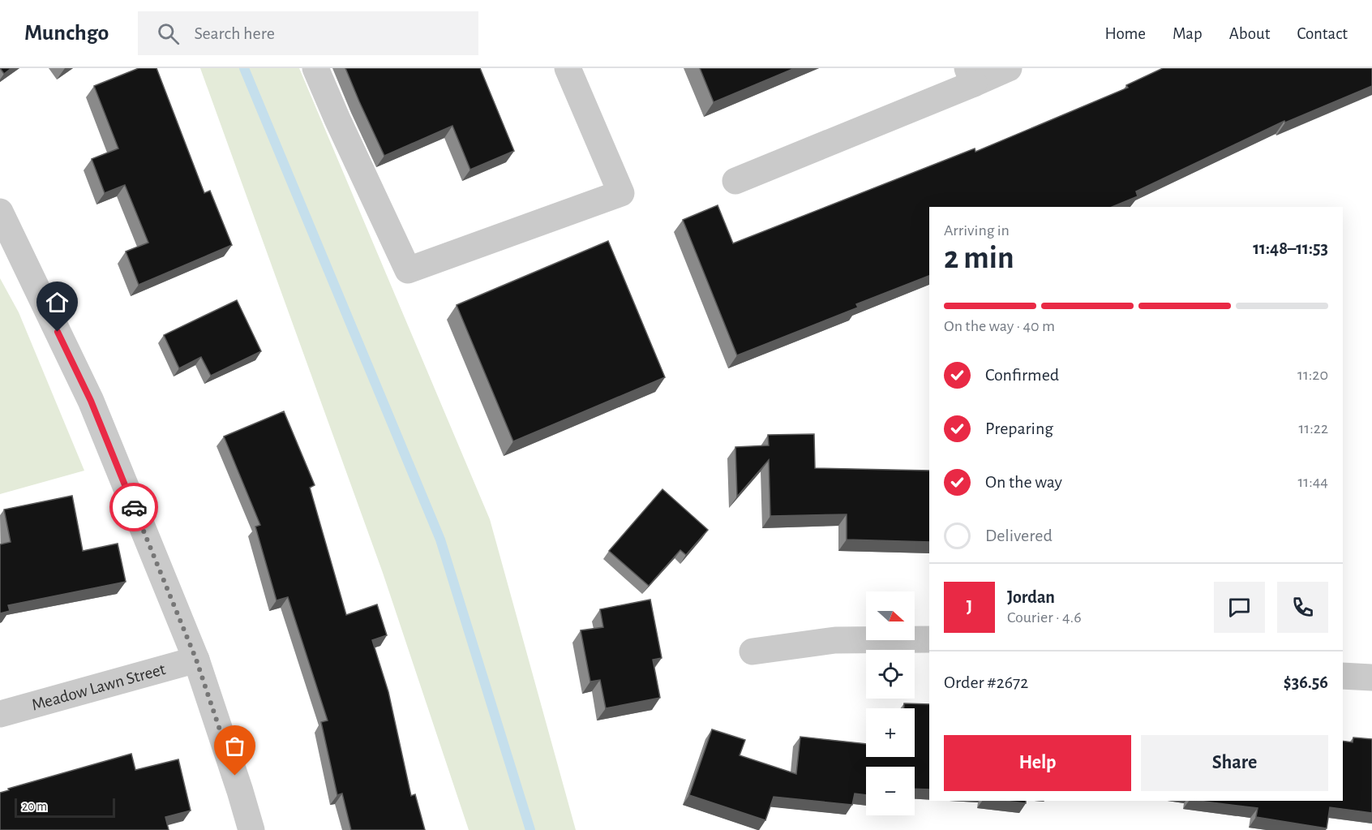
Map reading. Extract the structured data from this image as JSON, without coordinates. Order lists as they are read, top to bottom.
{
  "streets": {
    "street": ["Meadow Lawn Street"]
  },
  "scale_bar": "20 m",
  "north": "right",
  "page": {
    "header": "Munchgo",
    "search": "Search here",
    "nav": [
      "Home",
      "Map",
      "About",
      "Contact"
    ],
    "heading": ["2 min", "Arriving in", "11:48–11:53"],
    "panel": [
      "Jordan",
      "Courier · 4.6",
      "Order #2672",
      "$36.56"
    ],
    "bar": "On the way · 40 m",
    "list": [
      ["Confirmed", "11:20"],
      ["Preparing", "11:22"],
      ["On the way", "11:44"],
      "Delivered"
    ],
    "round": "J",
    "map_buttons": ["+", "−"],
    "buttons": ["Help", "Share"],
    "scale": "20 m"
  }
}
